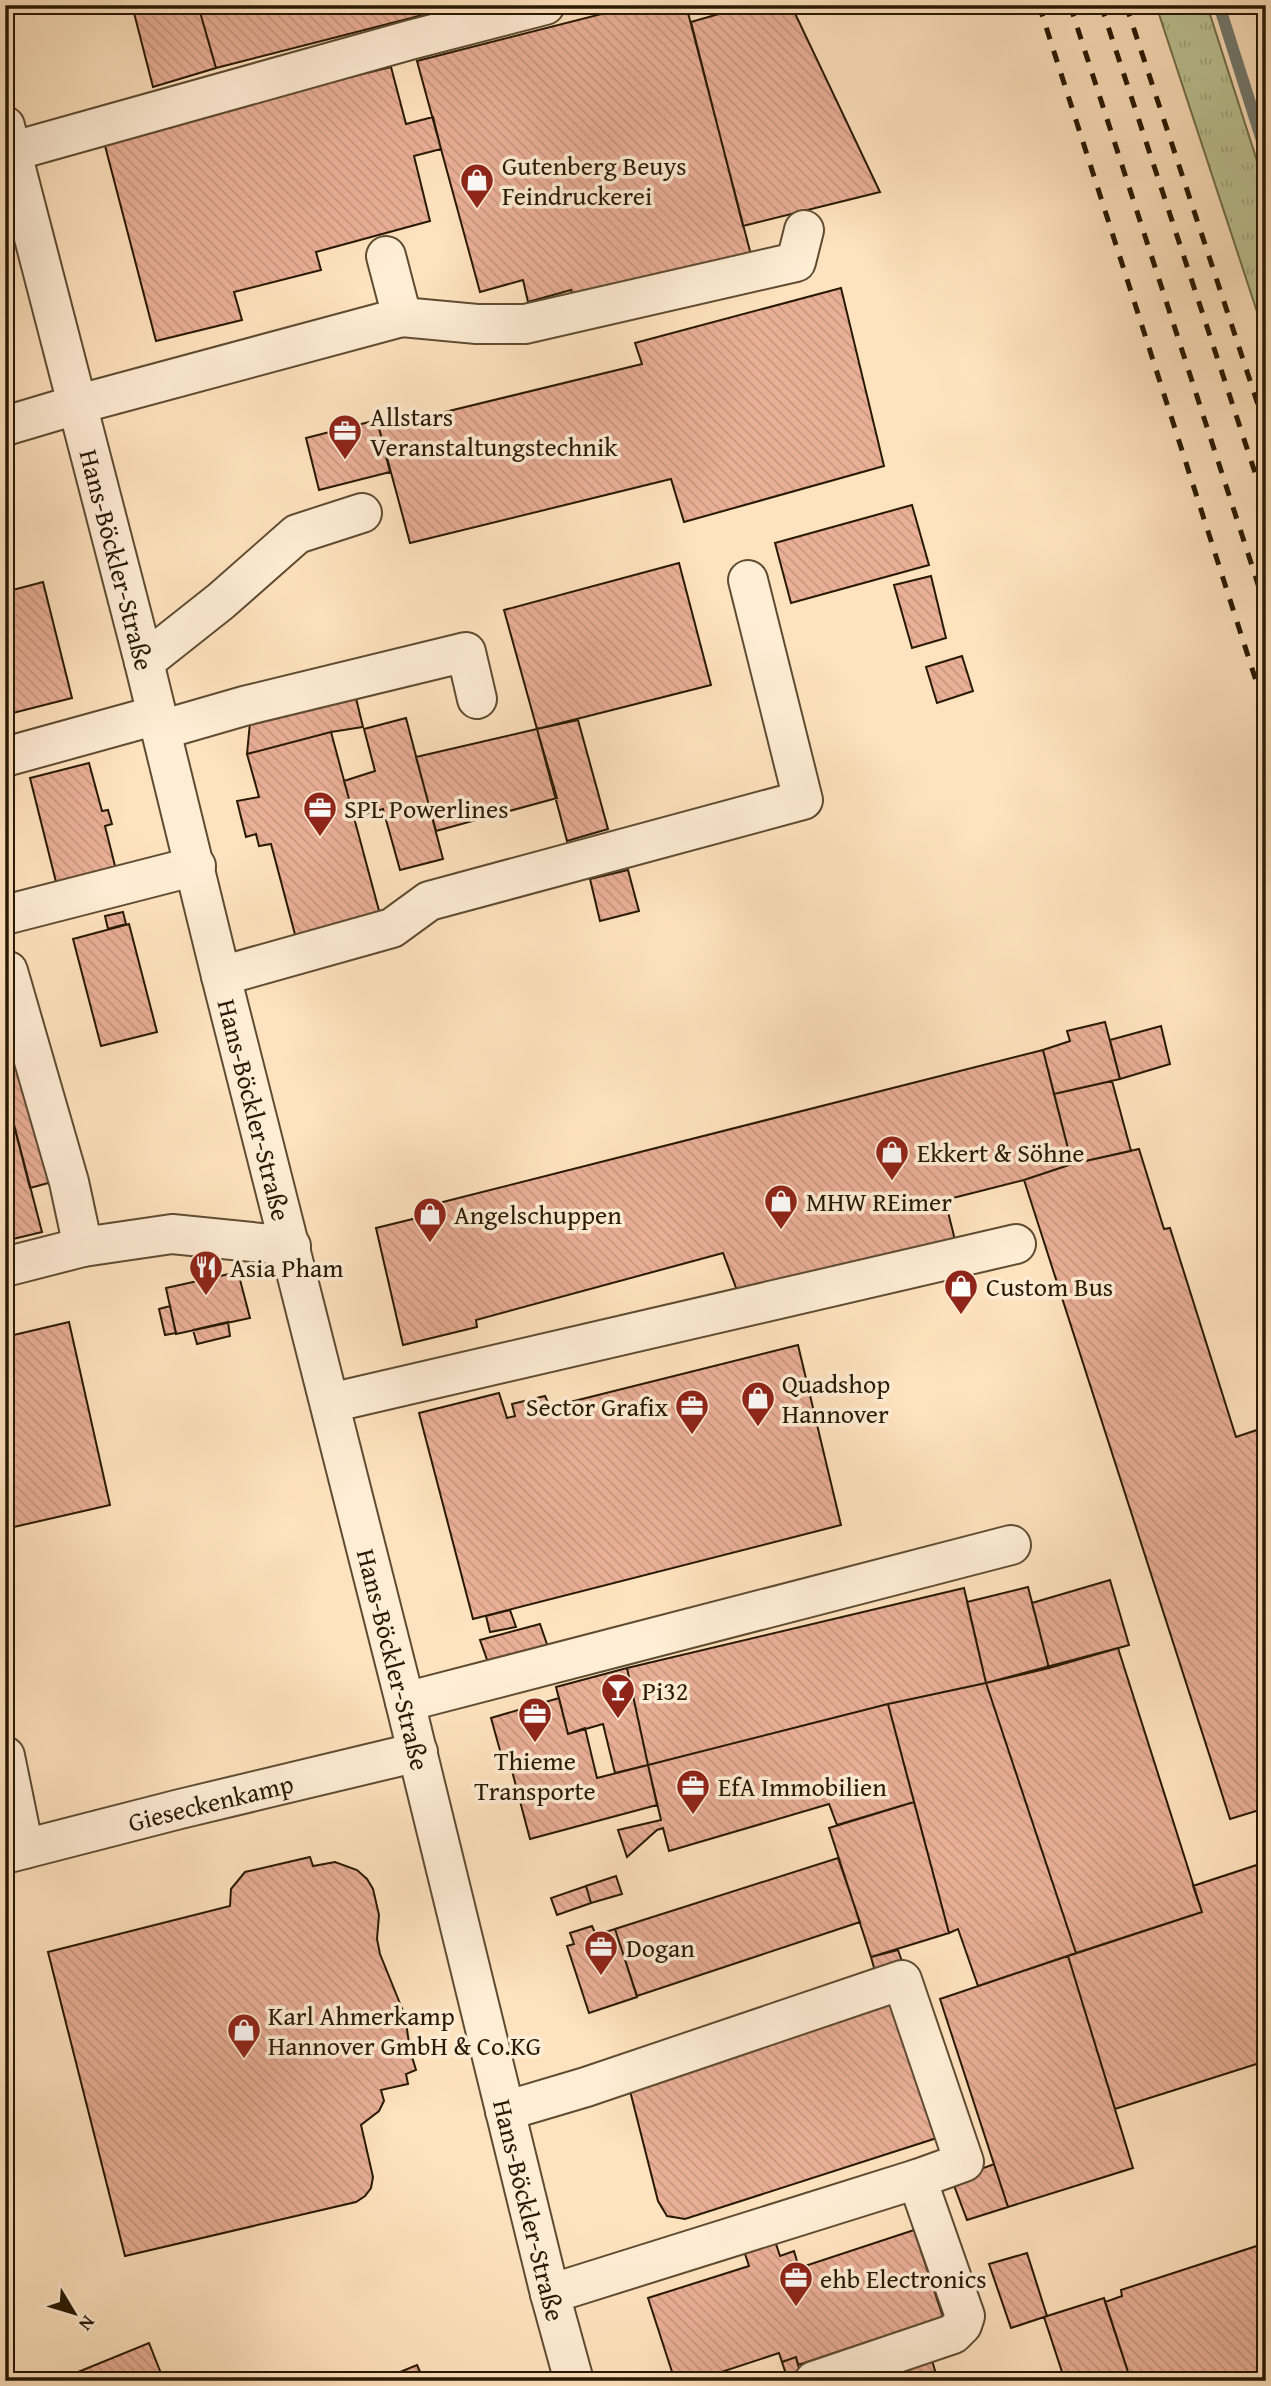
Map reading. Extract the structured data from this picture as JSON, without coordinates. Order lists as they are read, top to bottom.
{
  "streets": {
    "street": ["Hans-Böckler-Straße", "Gieseckenkamp"]
  },
  "crossings": [
    ["Hans-Böckler-Straße", "Gieseckenkamp"]
  ],
  "places": {
    "shop": [
      "Gutenberg Beuys Feindruckerei",
      "Ekkert & Söhne",
      "MHW REimer",
      "Angelschuppen",
      "Custom Bus",
      "Quadshop Hannover",
      "Karl Ahmerkamp Hannover GmbH & Co.KG"
    ],
    "office": [
      "Allstars Veranstaltungstechnik",
      "SPL Powerlines",
      "Sector Grafix",
      "Thieme Transporte",
      "EfA Immobilien",
      "Dogan",
      "ehb Electronics"
    ],
    "restaurant": ["Asia Pham"],
    "bar": ["Pi32"]
  },
  "north": "bottom right"
}
